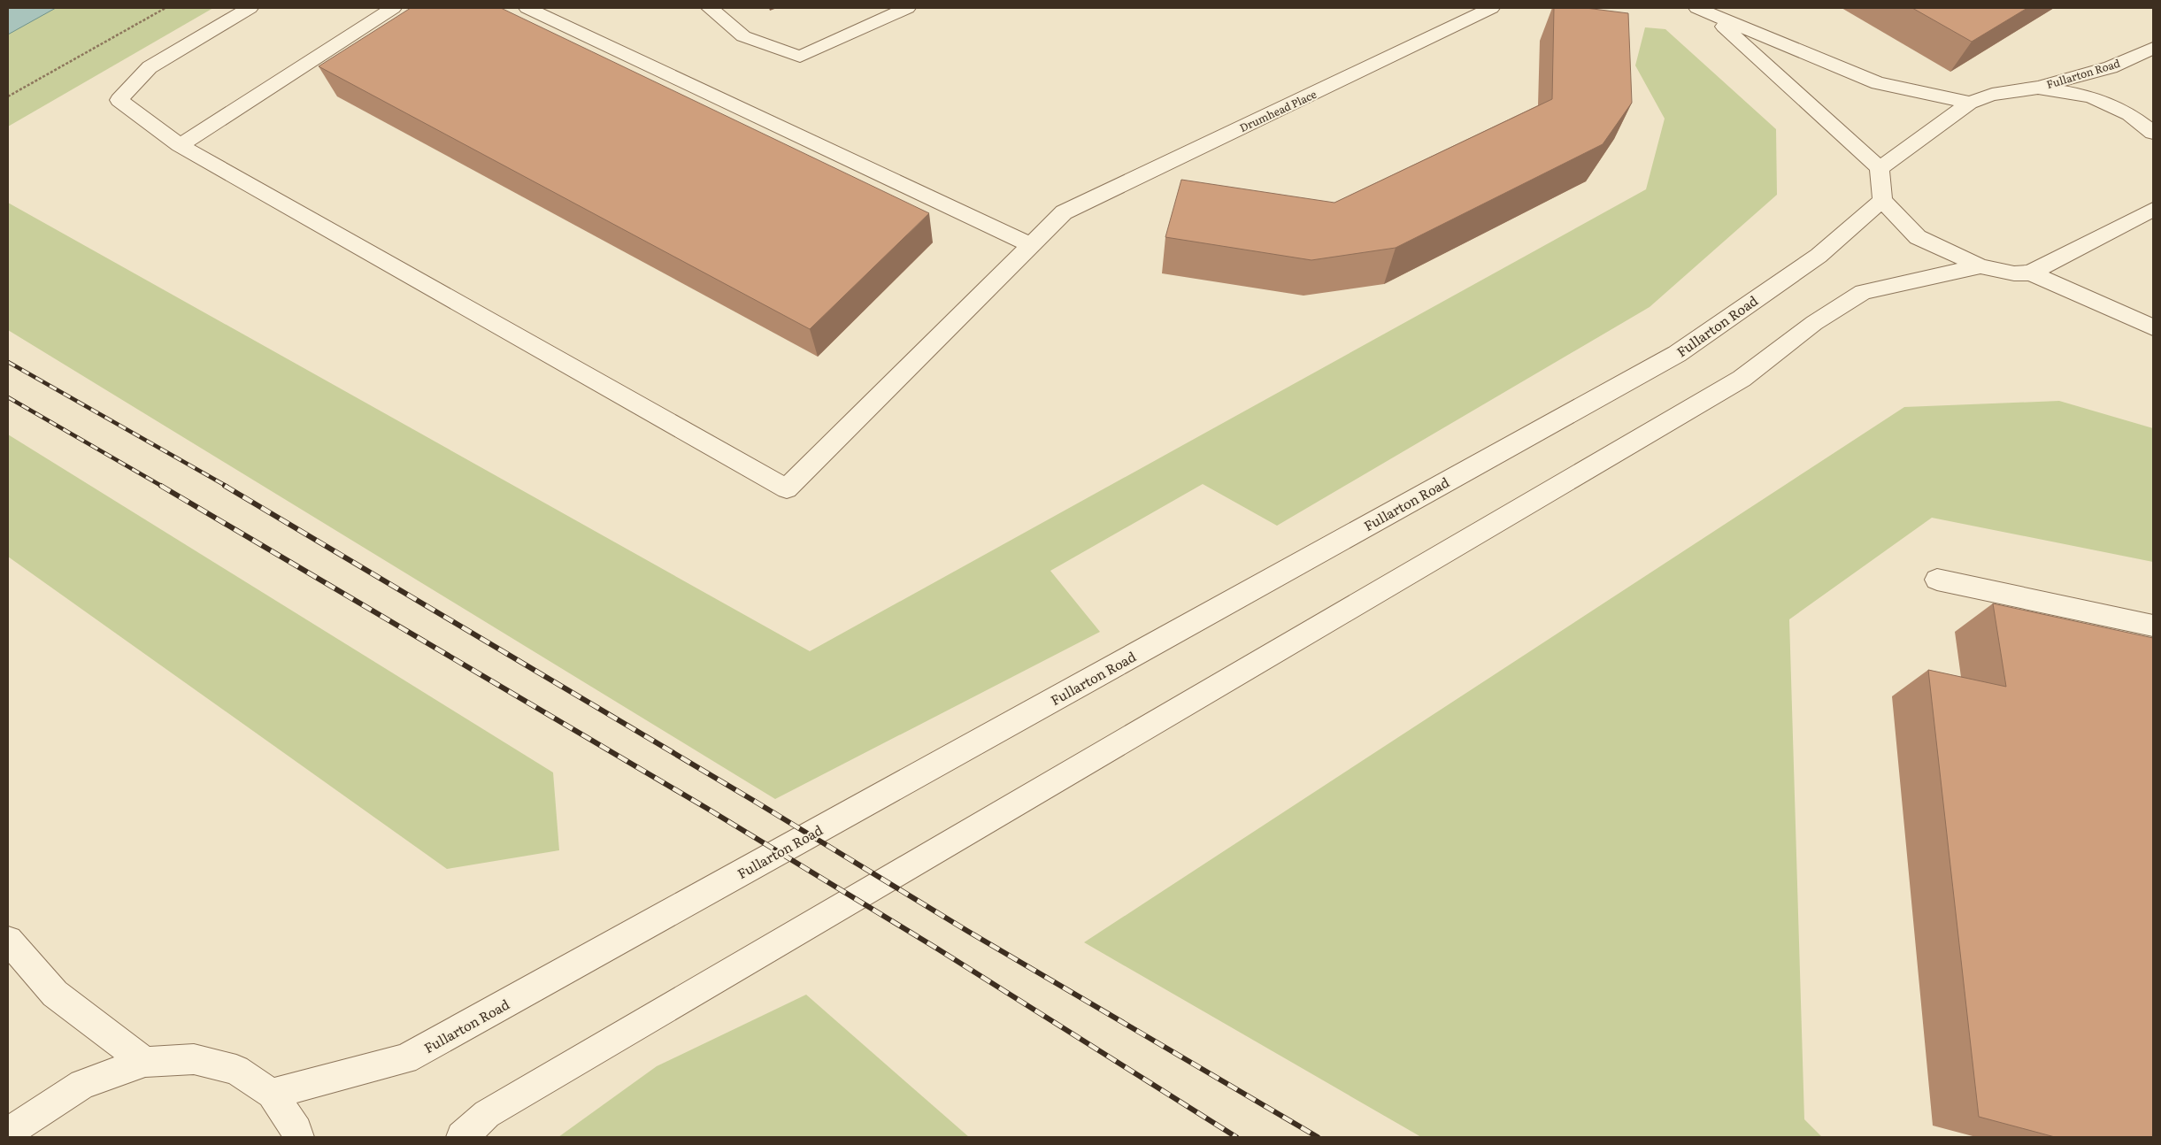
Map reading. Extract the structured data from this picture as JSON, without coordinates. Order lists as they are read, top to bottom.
{
  "streets": {
    "street": ["Fullarton Road", "Drumhead Place"]
  }
}
